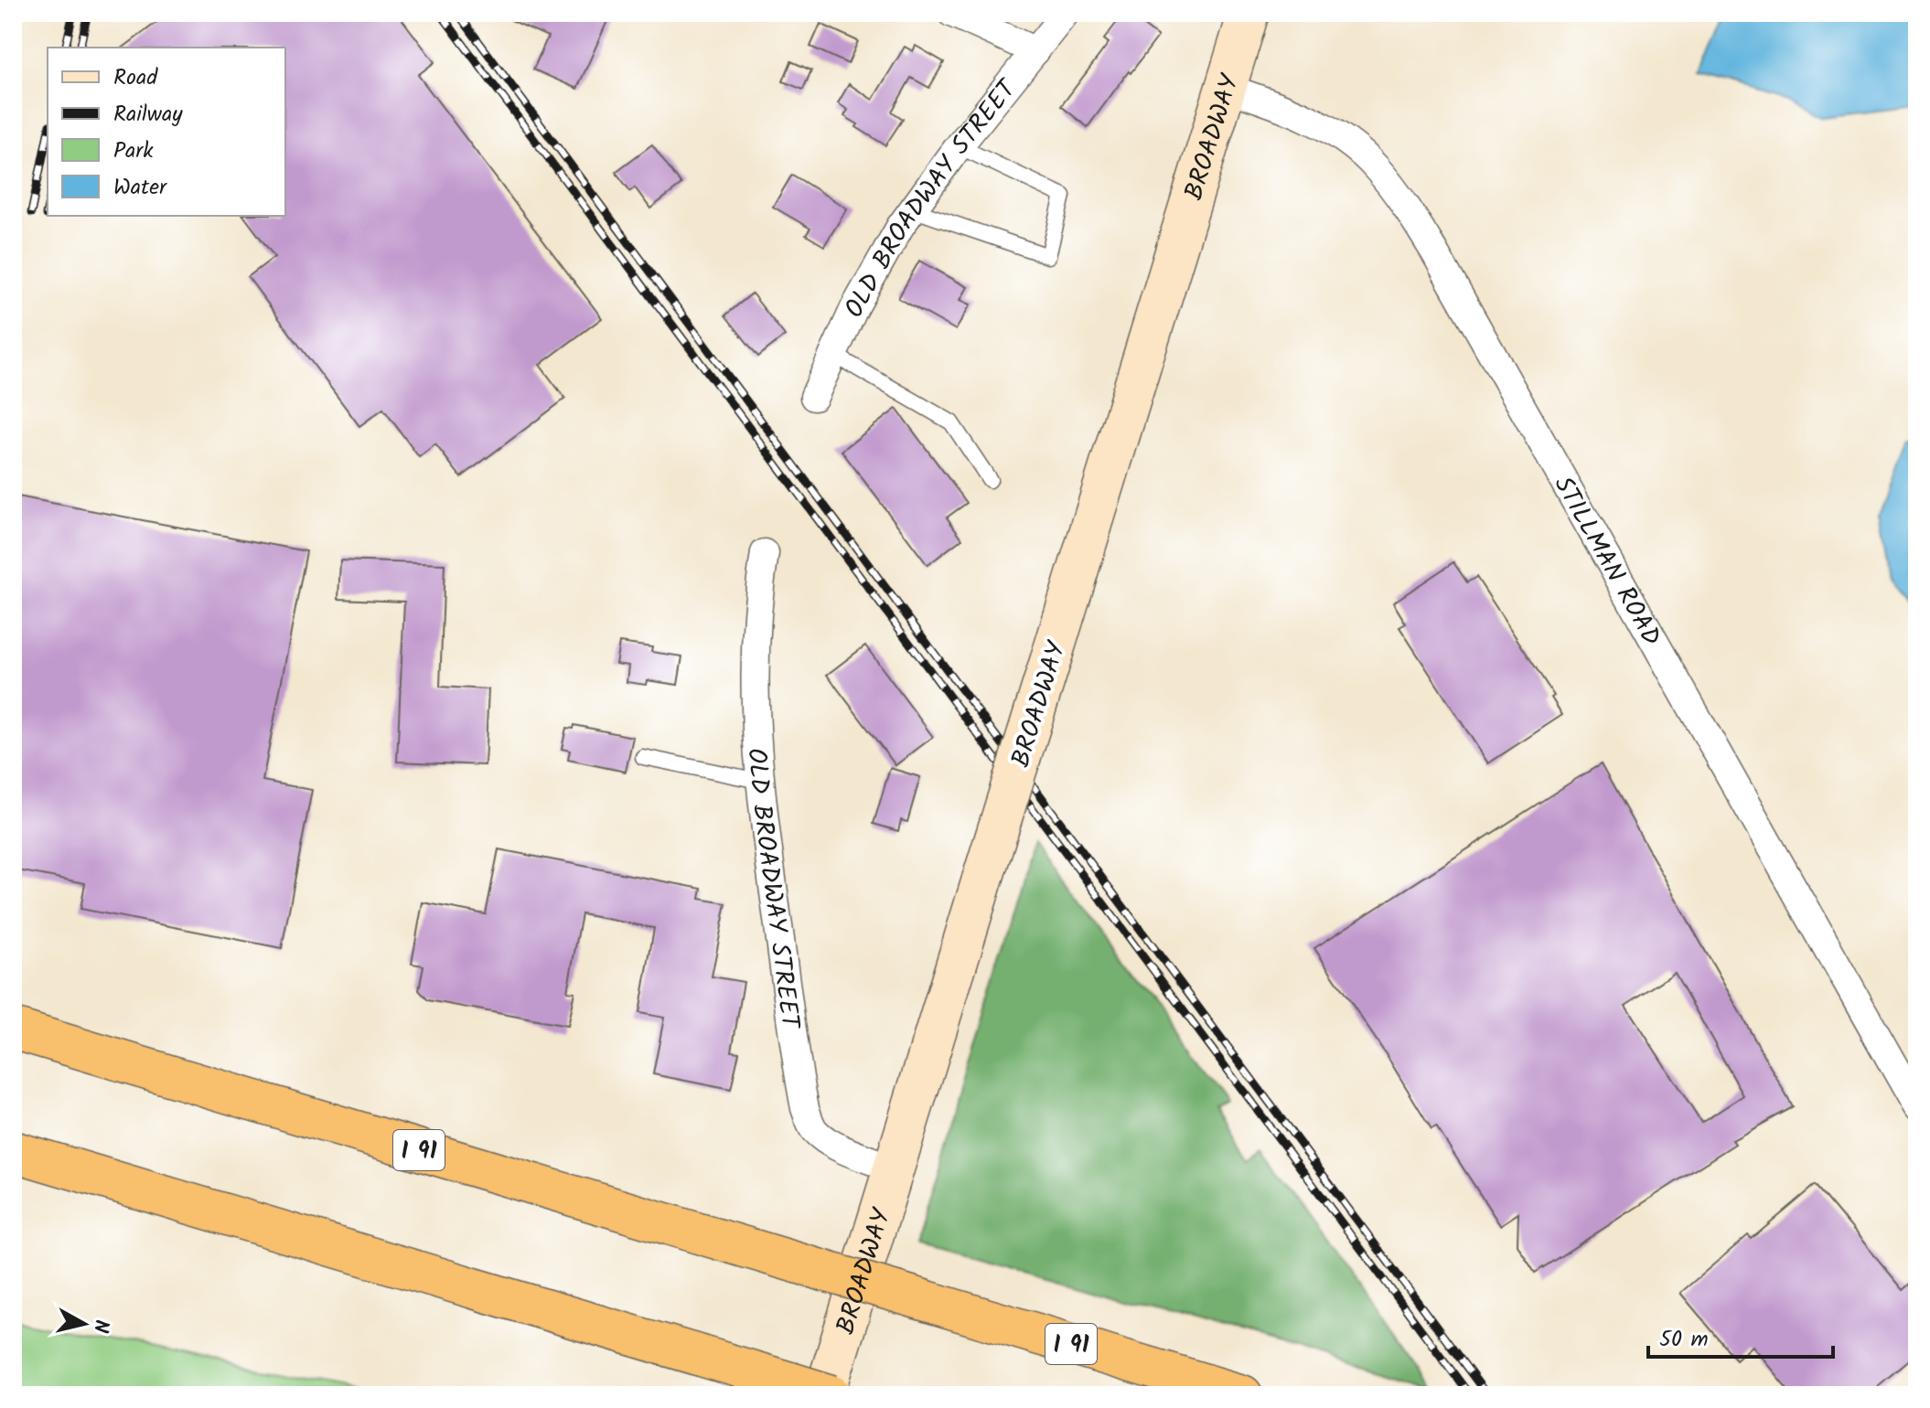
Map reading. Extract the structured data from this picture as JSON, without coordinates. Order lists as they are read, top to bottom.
{
  "streets": {
    "highway": ["I 91"],
    "main road": ["BROADWAY"],
    "street": ["OLD BROADWAY STREET", "STILLMAN ROAD"]
  },
  "crossings": [
    ["BROADWAY", "OLD BROADWAY STREET"],
    ["BROADWAY", "STILLMAN ROAD"]
  ],
  "legend": [
    "Road",
    "Railway",
    "Park",
    "Water"
  ],
  "scale_bar": "50 m",
  "north": "right"
}
